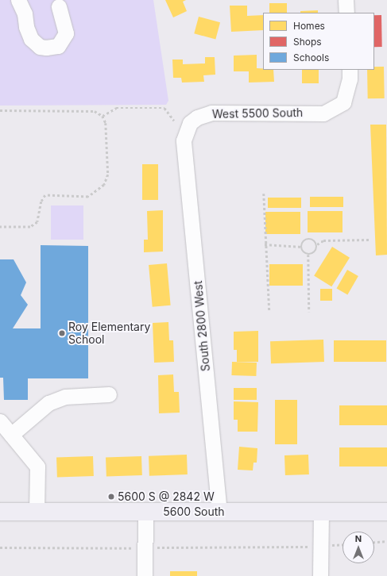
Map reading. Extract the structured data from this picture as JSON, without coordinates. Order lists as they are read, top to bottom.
{
  "streets": {
    "main road": ["5600 South"],
    "street": ["West 5500 South", "South 2800 West"]
  },
  "crossings": [
    ["West 5500 South", "South 2800 West"],
    ["South 2800 West", "5600 South"]
  ],
  "places": ["Roy Elementary School", "5600 S @ 2842 W"],
  "legend": ["Homes", "Shops", "Schools"],
  "north": "top"
}
